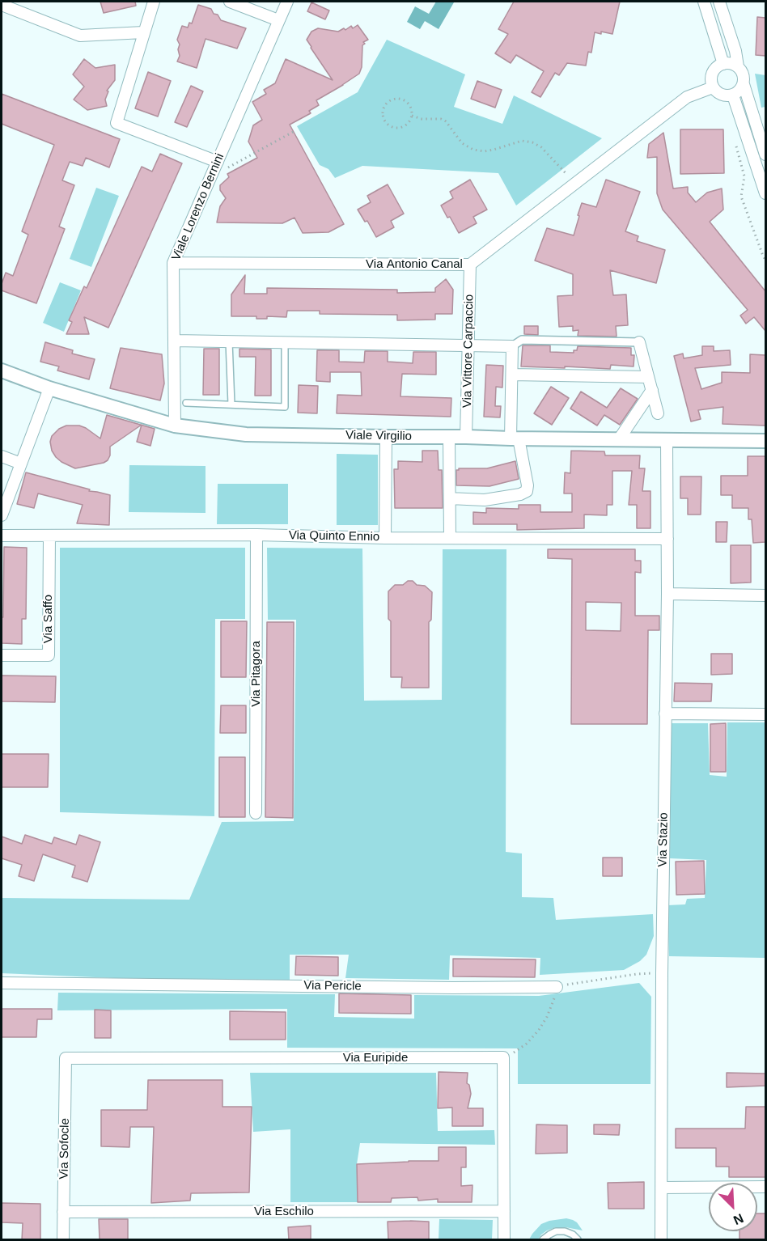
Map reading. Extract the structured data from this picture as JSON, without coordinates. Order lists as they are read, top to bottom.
{
  "streets": {
    "street": [
      "Viale Lorenzo Bernini",
      "Via Antonio Canal",
      "Via Vittore Carpaccio",
      "Viale Virgilio",
      "Via Quinto Ennio",
      "Via Saffo",
      "Via Pitagora",
      "Via Stazio",
      "Via Pericle",
      "Via Euripide",
      "Via Sofocle",
      "Via Eschilo"
    ]
  },
  "crossings": [
    ["Viale Lorenzo Bernini", "Via Antonio Canal"],
    ["Viale Lorenzo Bernini", "Viale Virgilio"],
    ["Via Antonio Canal", "Via Vittore Carpaccio"],
    ["Via Vittore Carpaccio", "Viale Virgilio"],
    ["Viale Virgilio", "Via Stazio"],
    ["Via Quinto Ennio", "Via Saffo"],
    ["Via Quinto Ennio", "Via Pitagora"],
    ["Via Quinto Ennio", "Via Stazio"],
    ["Via Euripide", "Via Sofocle"],
    ["Via Sofocle", "Via Eschilo"]
  ],
  "north": "bottom right"
}
